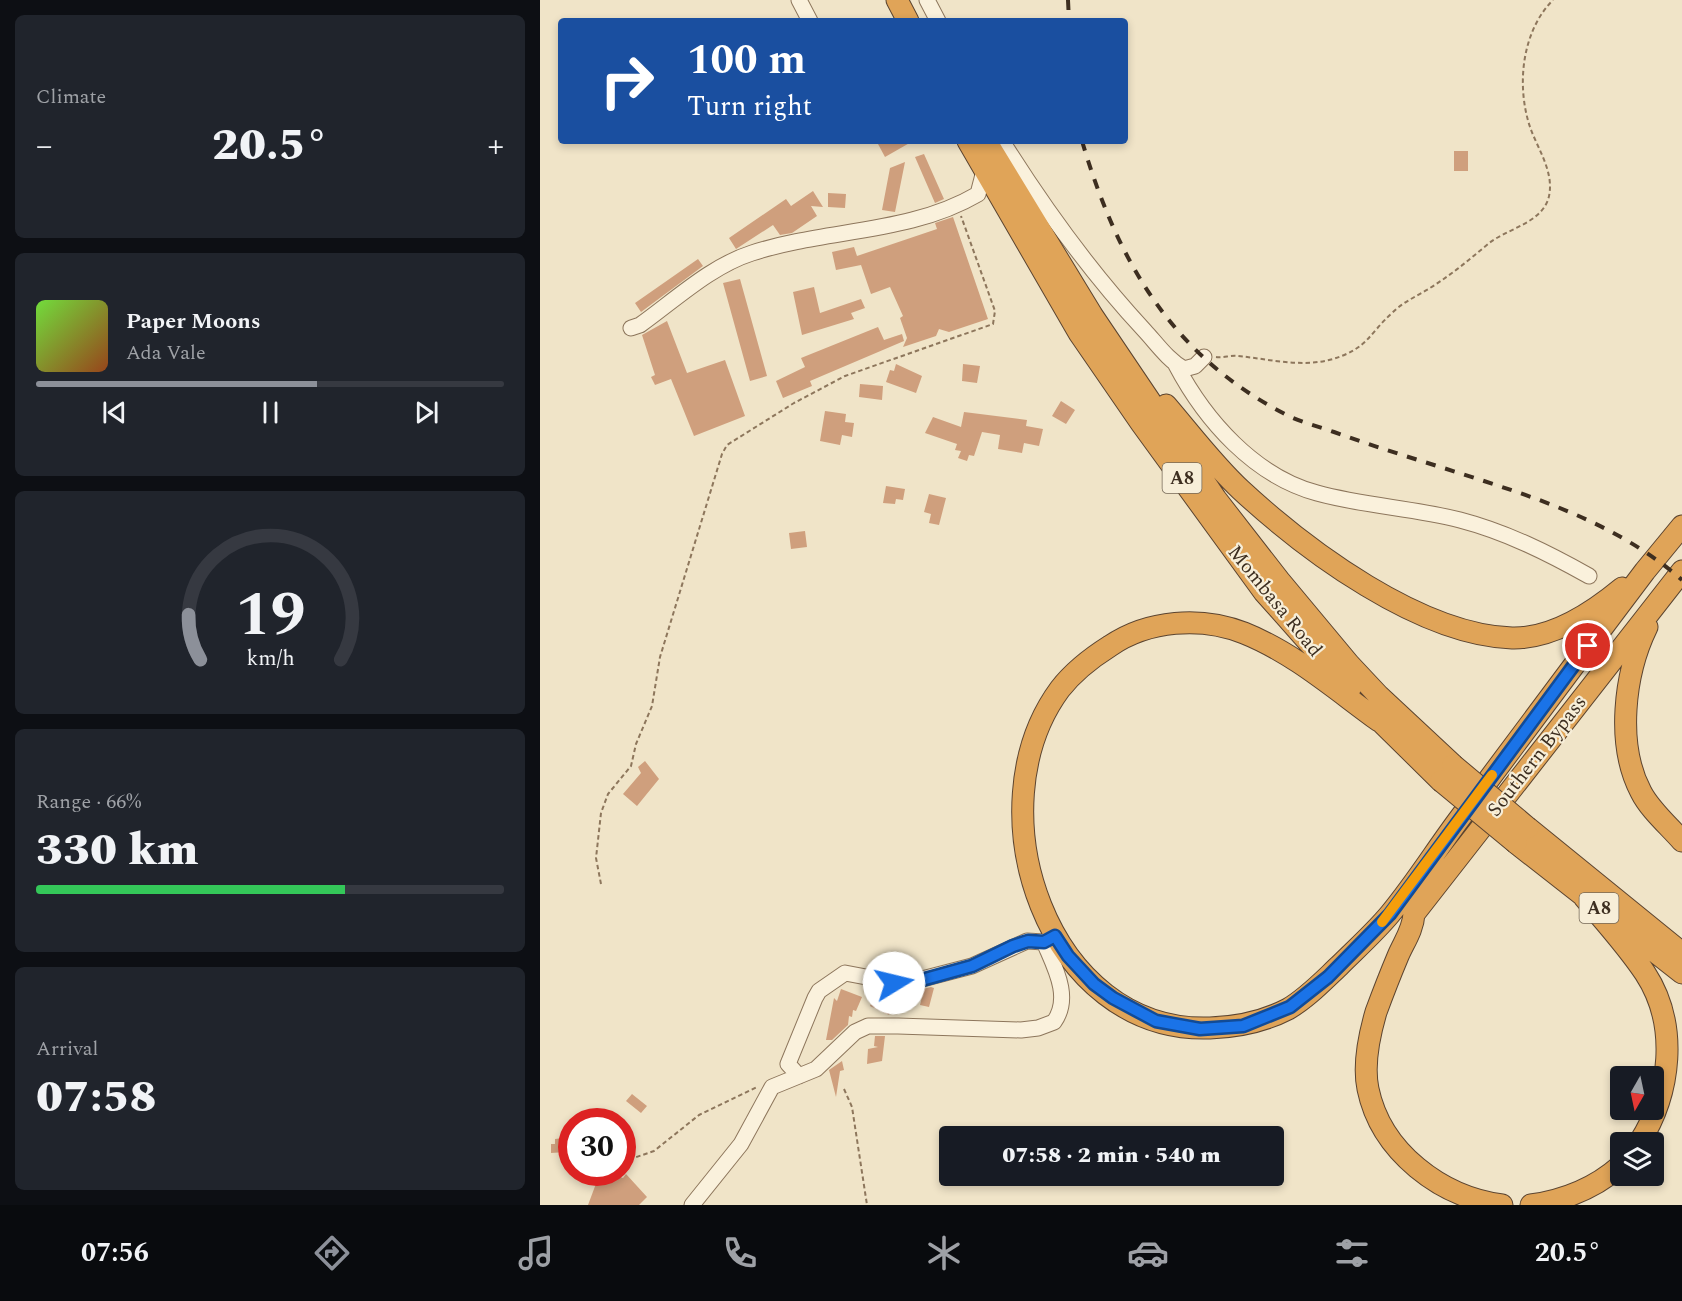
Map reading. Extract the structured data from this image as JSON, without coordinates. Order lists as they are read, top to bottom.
{
  "streets": {
    "highway": ["A8", "Mombasa Road", "Southern Bypass"]
  },
  "crossings": [
    ["Mombasa Road", "Southern Bypass"]
  ],
  "north": "bottom",
  "page": {
    "tile": [
      "Climate",
      ["Range · 66%", "330 km"],
      ["Arrival", "07:58"]
    ],
    "turn": ["100 m", "Turn right"],
    "heat": ["−", "20.5°", "+"],
    "song": ["Paper Moons", "Ada Vale"],
    "limit": "30",
    "trip": "07:58 · 2 min · 540 m",
    "tabs": ["07:56", "20.5°"],
    "gauge": ["19", "km/h"]
  }
}
